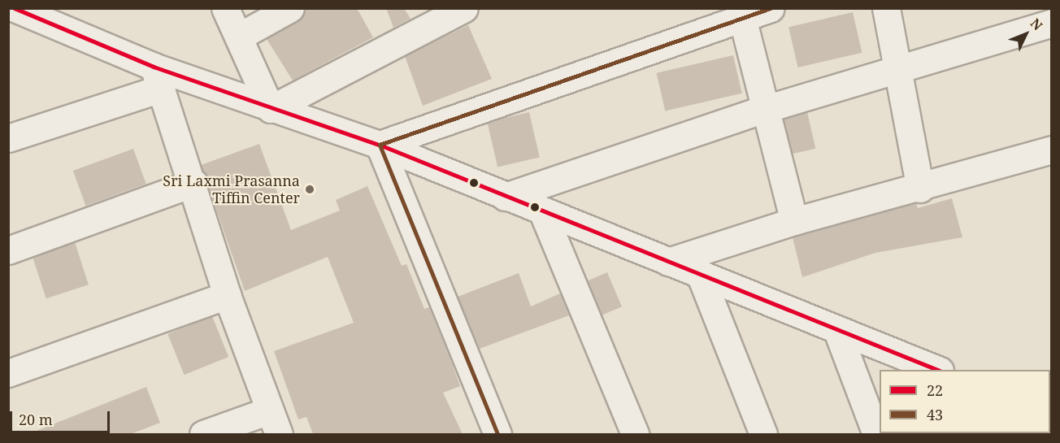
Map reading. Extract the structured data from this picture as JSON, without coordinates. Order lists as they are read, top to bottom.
{
  "places": ["Sri Laxmi Prasanna Tiffin Center"],
  "lines": ["transit line 22", "transit line 43"],
  "legend": ["22", "43"],
  "scale_bar": "20 m",
  "north": "top right"
}
